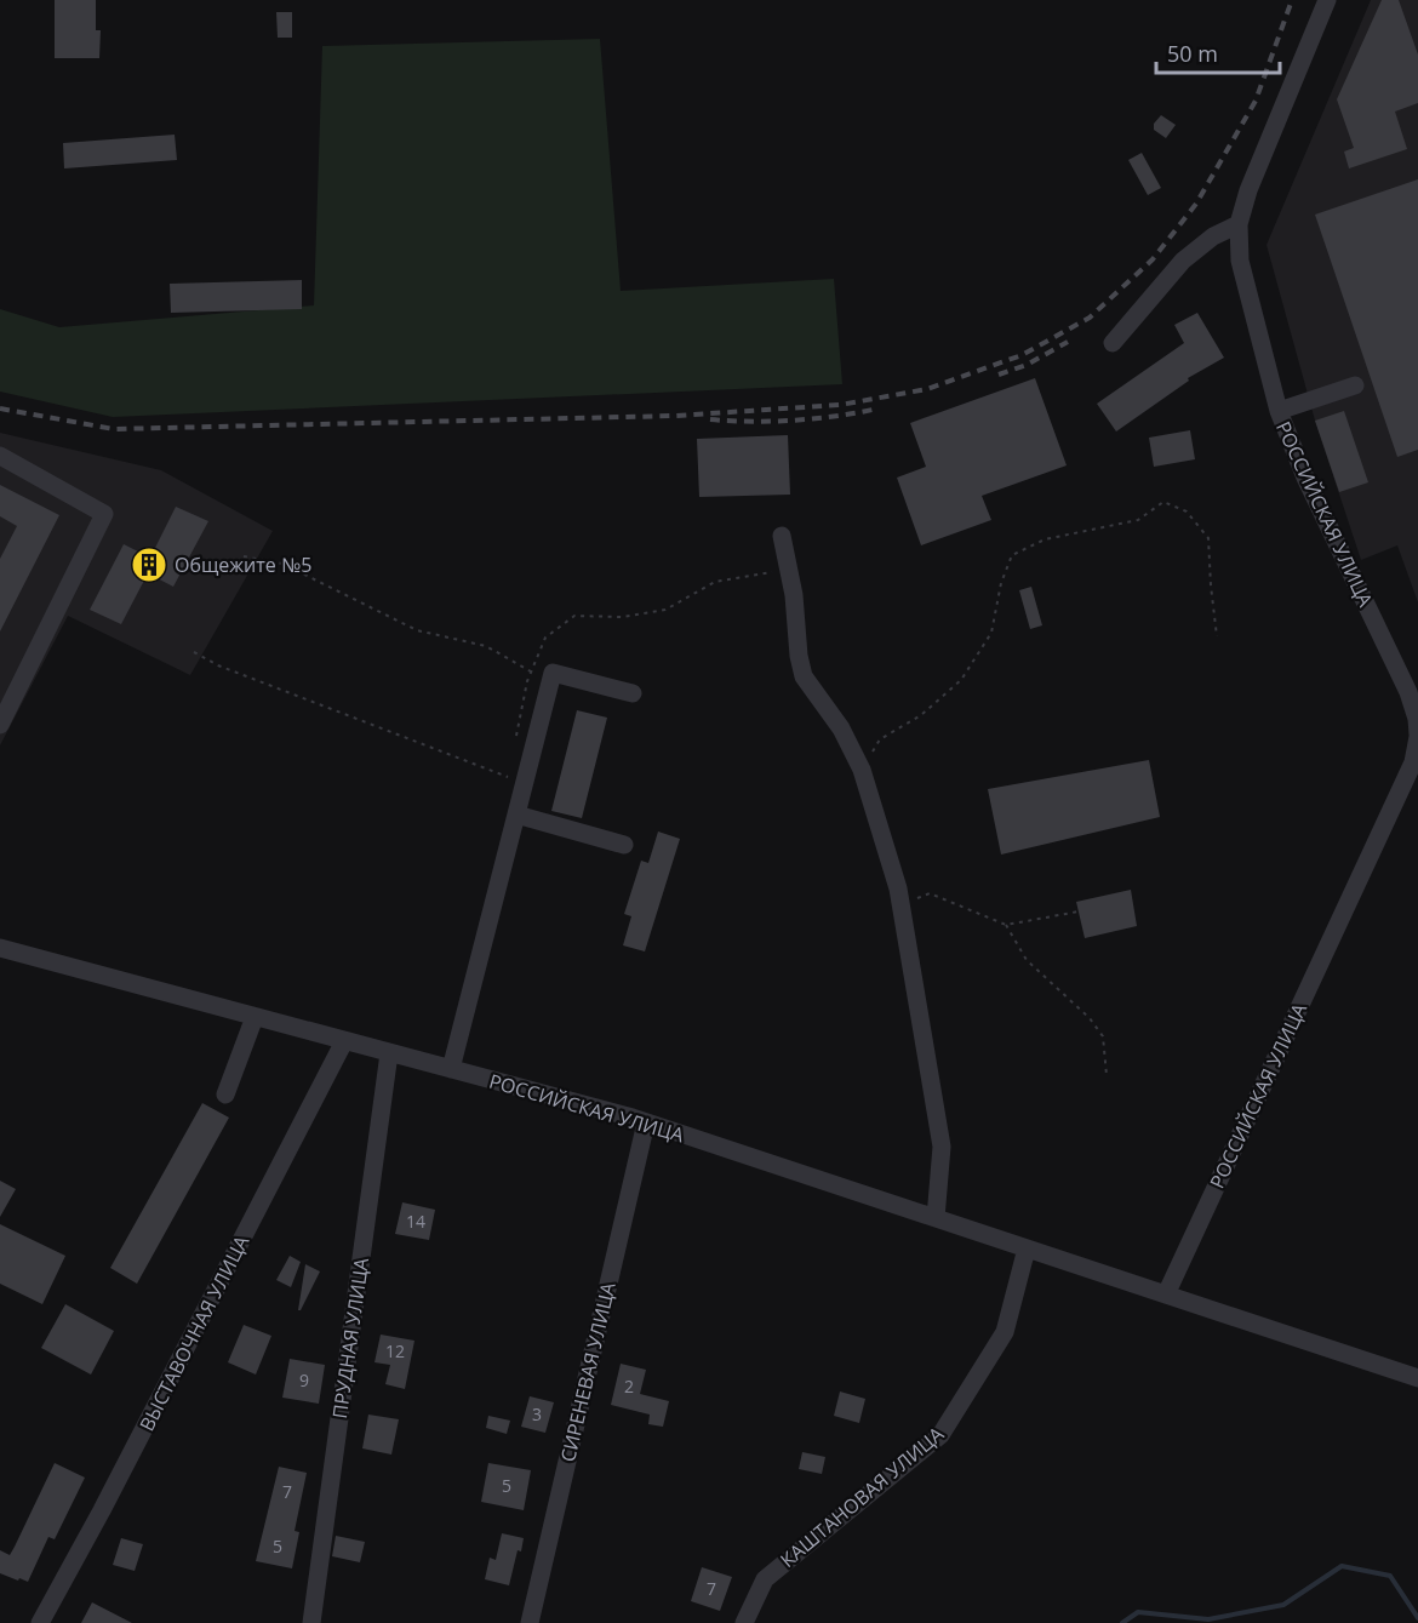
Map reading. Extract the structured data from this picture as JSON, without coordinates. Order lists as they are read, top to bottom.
{
  "streets": {
    "street": [
      "РОССИЙСКАЯ УЛИЦА",
      "ВЫСТАВОЧНАЯ УЛИЦА",
      "ПРУДНАЯ УЛИЦА",
      "СИРЕНЕВАЯ УЛИЦА",
      "КАШТАНОВАЯ УЛИЦА"
    ]
  },
  "crossings": [
    ["РОССИЙСКАЯ УЛИЦА", "ВЫСТАВОЧНАЯ УЛИЦА"],
    ["РОССИЙСКАЯ УЛИЦА", "ПРУДНАЯ УЛИЦА"],
    ["РОССИЙСКАЯ УЛИЦА", "СИРЕНЕВАЯ УЛИЦА"],
    ["РОССИЙСКАЯ УЛИЦА", "КАШТАНОВАЯ УЛИЦА"]
  ],
  "places": {
    "building": ["Общежите №5"]
  },
  "house_numbers": [
    "14",
    "12",
    "9",
    "2",
    "3",
    "5",
    "7",
    "5",
    "7"
  ],
  "scale_bar": "50 m"
}
